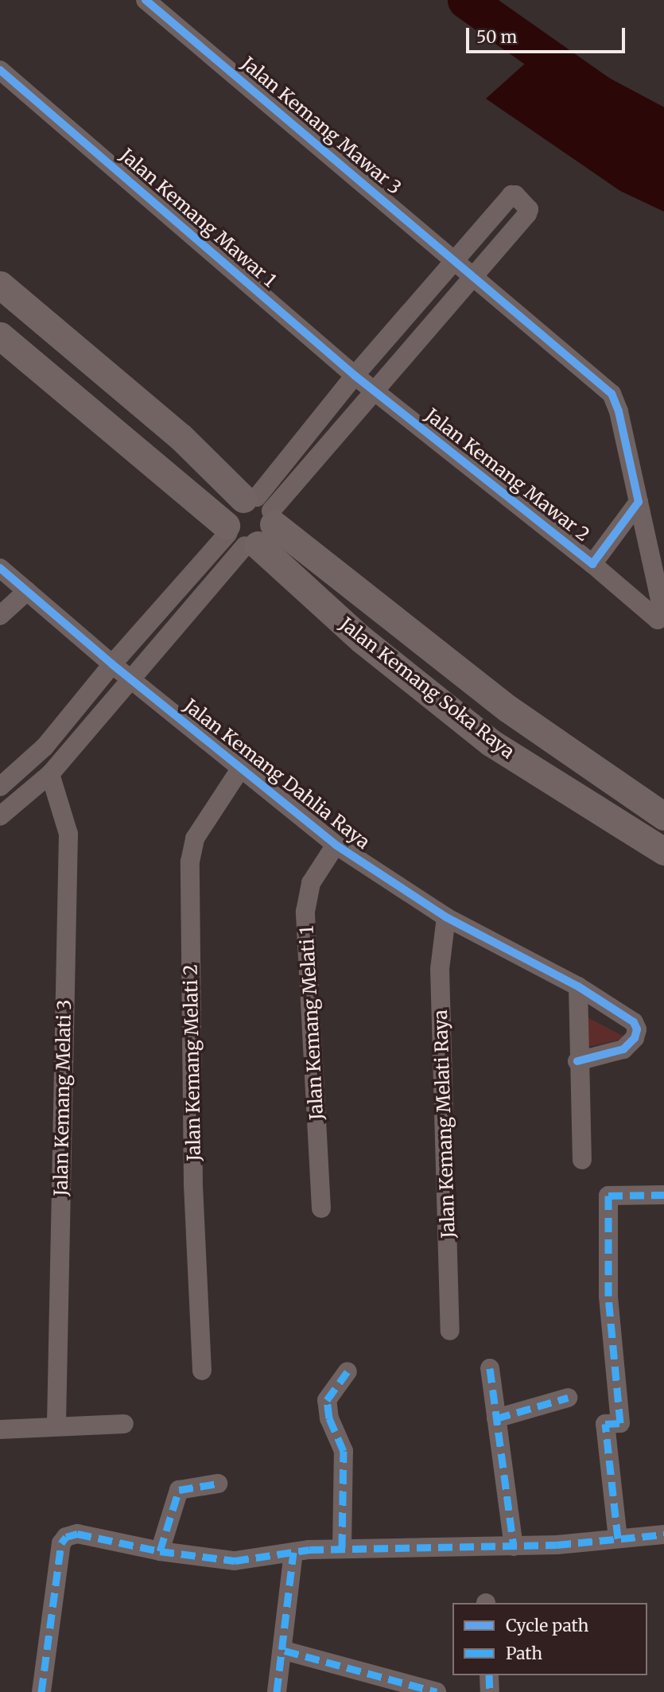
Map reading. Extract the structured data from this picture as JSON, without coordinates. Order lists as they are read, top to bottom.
{
  "streets": {
    "street": [
      "Jalan Kemang Mawar 3",
      "Jalan Kemang Mawar 1",
      "Jalan Kemang Mawar 2",
      "Jalan Kemang Soka Raya",
      "Jalan Kemang Dahlia Raya",
      "Jalan Kemang Melati 1",
      "Jalan Kemang Melati 2",
      "Jalan Kemang Melati 3",
      "Jalan Kemang Melati Raya"
    ]
  },
  "crossings": [
    ["Jalan Kemang Mawar 1", "Jalan Kemang Mawar 2"],
    ["Jalan Kemang Dahlia Raya", "Jalan Kemang Melati 1"],
    ["Jalan Kemang Dahlia Raya", "Jalan Kemang Melati 2"],
    ["Jalan Kemang Dahlia Raya", "Jalan Kemang Melati Raya"]
  ],
  "legend": ["Cycle path", "Path"],
  "scale_bar": "50 m"
}
